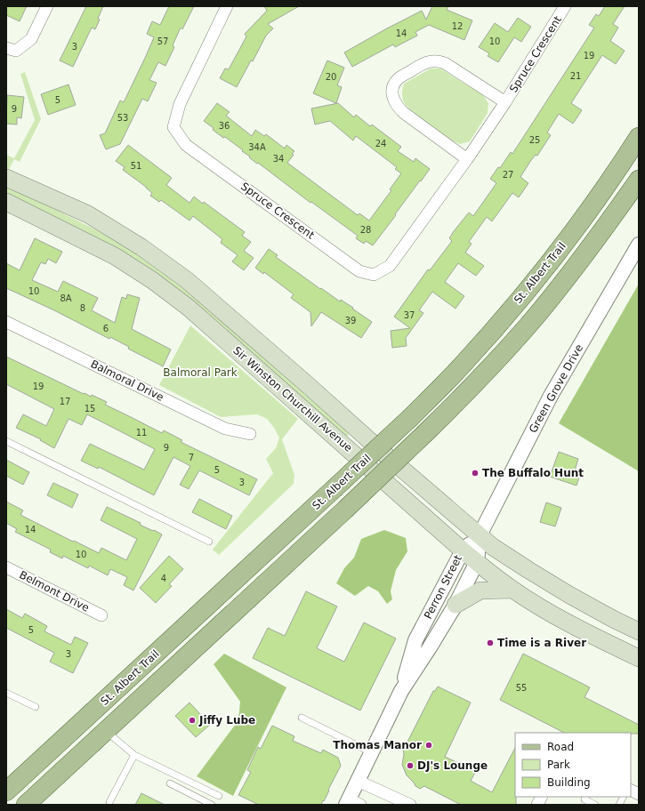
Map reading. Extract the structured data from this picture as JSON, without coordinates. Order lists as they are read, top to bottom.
{
  "streets": {
    "main road": ["St. Albert Trail", "Sir Winston Churchill Avenue"],
    "street": [
      "Spruce Crescent",
      "Balmoral Drive",
      "Green Grove Drive",
      "Perron Street",
      "Belmont Drive"
    ]
  },
  "crossings": [
    ["Green Grove Drive", "Sir Winston Churchill Avenue"],
    ["Green Grove Drive", "Perron Street"],
    ["Sir Winston Churchill Avenue", "Perron Street"]
  ],
  "parks": ["Balmoral Park"],
  "places": [
    "The Buffalo Hunt",
    "Time is a River",
    "Jiffy Lube",
    "Thomas Manor",
    "DJ's Lounge"
  ],
  "house_numbers": [
    "12",
    "14",
    "57",
    "10",
    "3",
    "19",
    "21",
    "20",
    "5",
    "9",
    "53",
    "36",
    "25",
    "24",
    "34A",
    "34",
    "51",
    "27",
    "28",
    "10",
    "8A",
    "8",
    "37",
    "39",
    "6",
    "19",
    "17",
    "15",
    "11",
    "9",
    "7",
    "5",
    "3",
    "14",
    "10",
    "4",
    "5",
    "3",
    "55"
  ],
  "legend": ["Road", "Park", "Building"]
}
